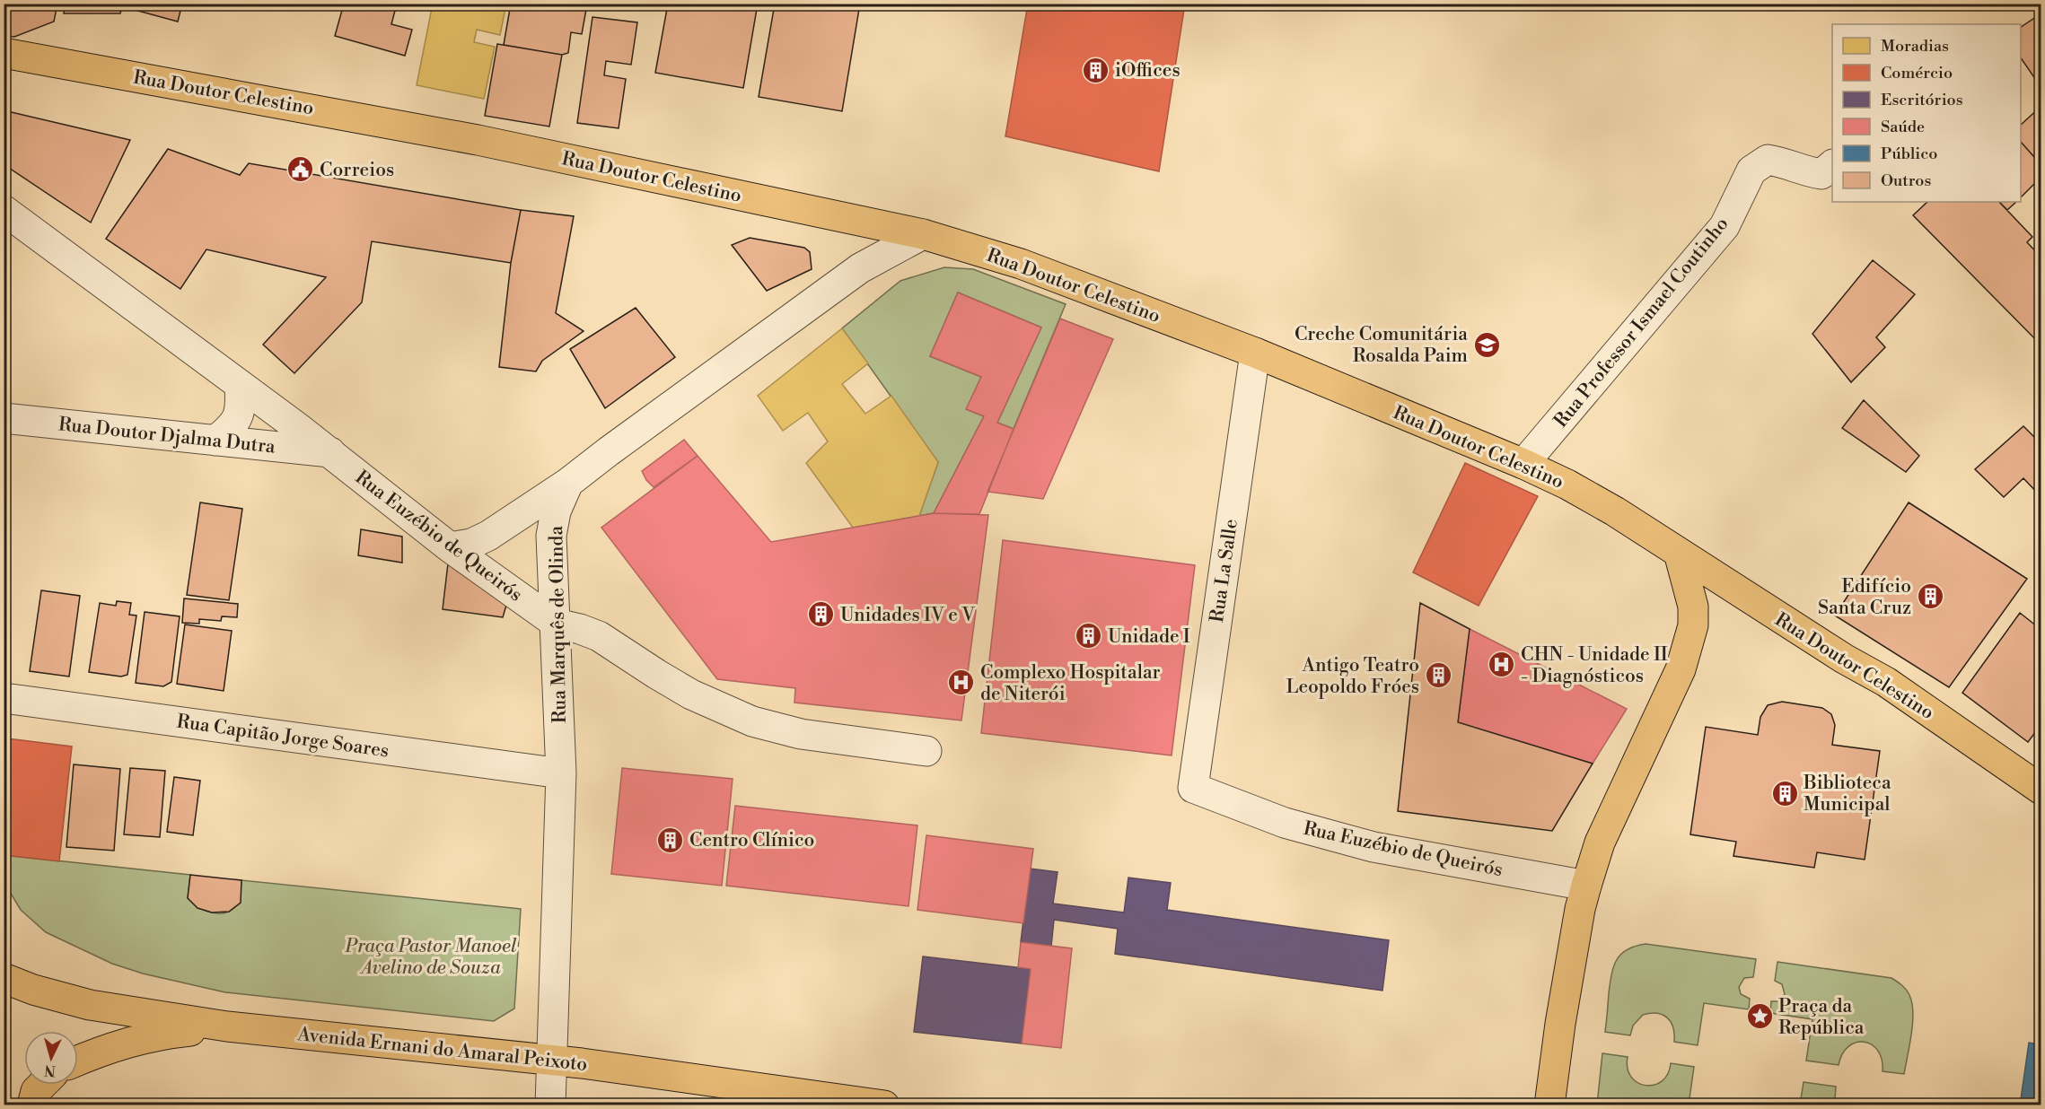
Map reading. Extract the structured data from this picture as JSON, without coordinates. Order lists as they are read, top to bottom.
{
  "streets": {
    "main road": ["Rua Doutor Celestino", "Avenida Ernani do Amaral Peixoto"],
    "street": [
      "Rua Professor Ismael Coutinho",
      "Rua Doutor Djalma Dutra",
      "Rua Euzébio de Queirós",
      "Rua La Salle",
      "Rua Marquês de Olinda",
      "Rua Capitão Jorge Soares"
    ]
  },
  "crossings": [
    ["Rua Doutor Celestino", "Rua Professor Ismael Coutinho"],
    ["Rua Doutor Celestino", "Rua La Salle"],
    ["Rua Doutor Djalma Dutra", "Rua Euzébio de Queirós"],
    ["Rua Euzébio de Queirós", "Rua La Salle"],
    ["Rua Euzébio de Queirós", "Rua Marquês de Olinda"],
    ["Rua Marquês de Olinda", "Rua Capitão Jorge Soares"],
    ["Rua Marquês de Olinda", "Avenida Ernani do Amaral Peixoto"]
  ],
  "parks": ["Praça Pastor Manoel Avelino de Souza"],
  "places": {
    "building": [
      "iOffices",
      "Edifício Santa Cruz",
      "Unidades IV e V",
      "Unidade I",
      "Antigo Teatro Leopoldo Fróes",
      "Biblioteca Municipal",
      "Centro Clínico"
    ],
    "public building": ["Correios"],
    "school or university": ["Creche Comunitária Rosalda Paim"],
    "hospital": ["CHN - Unidade II - Diagnósticos", "Complexo Hospitalar de Niterói"],
    "place": ["Praça da República"]
  },
  "legend": [
    "Moradias",
    "Comércio",
    "Escritórios",
    "Saúde",
    "Público",
    "Outros"
  ],
  "north": "bottom"
}
